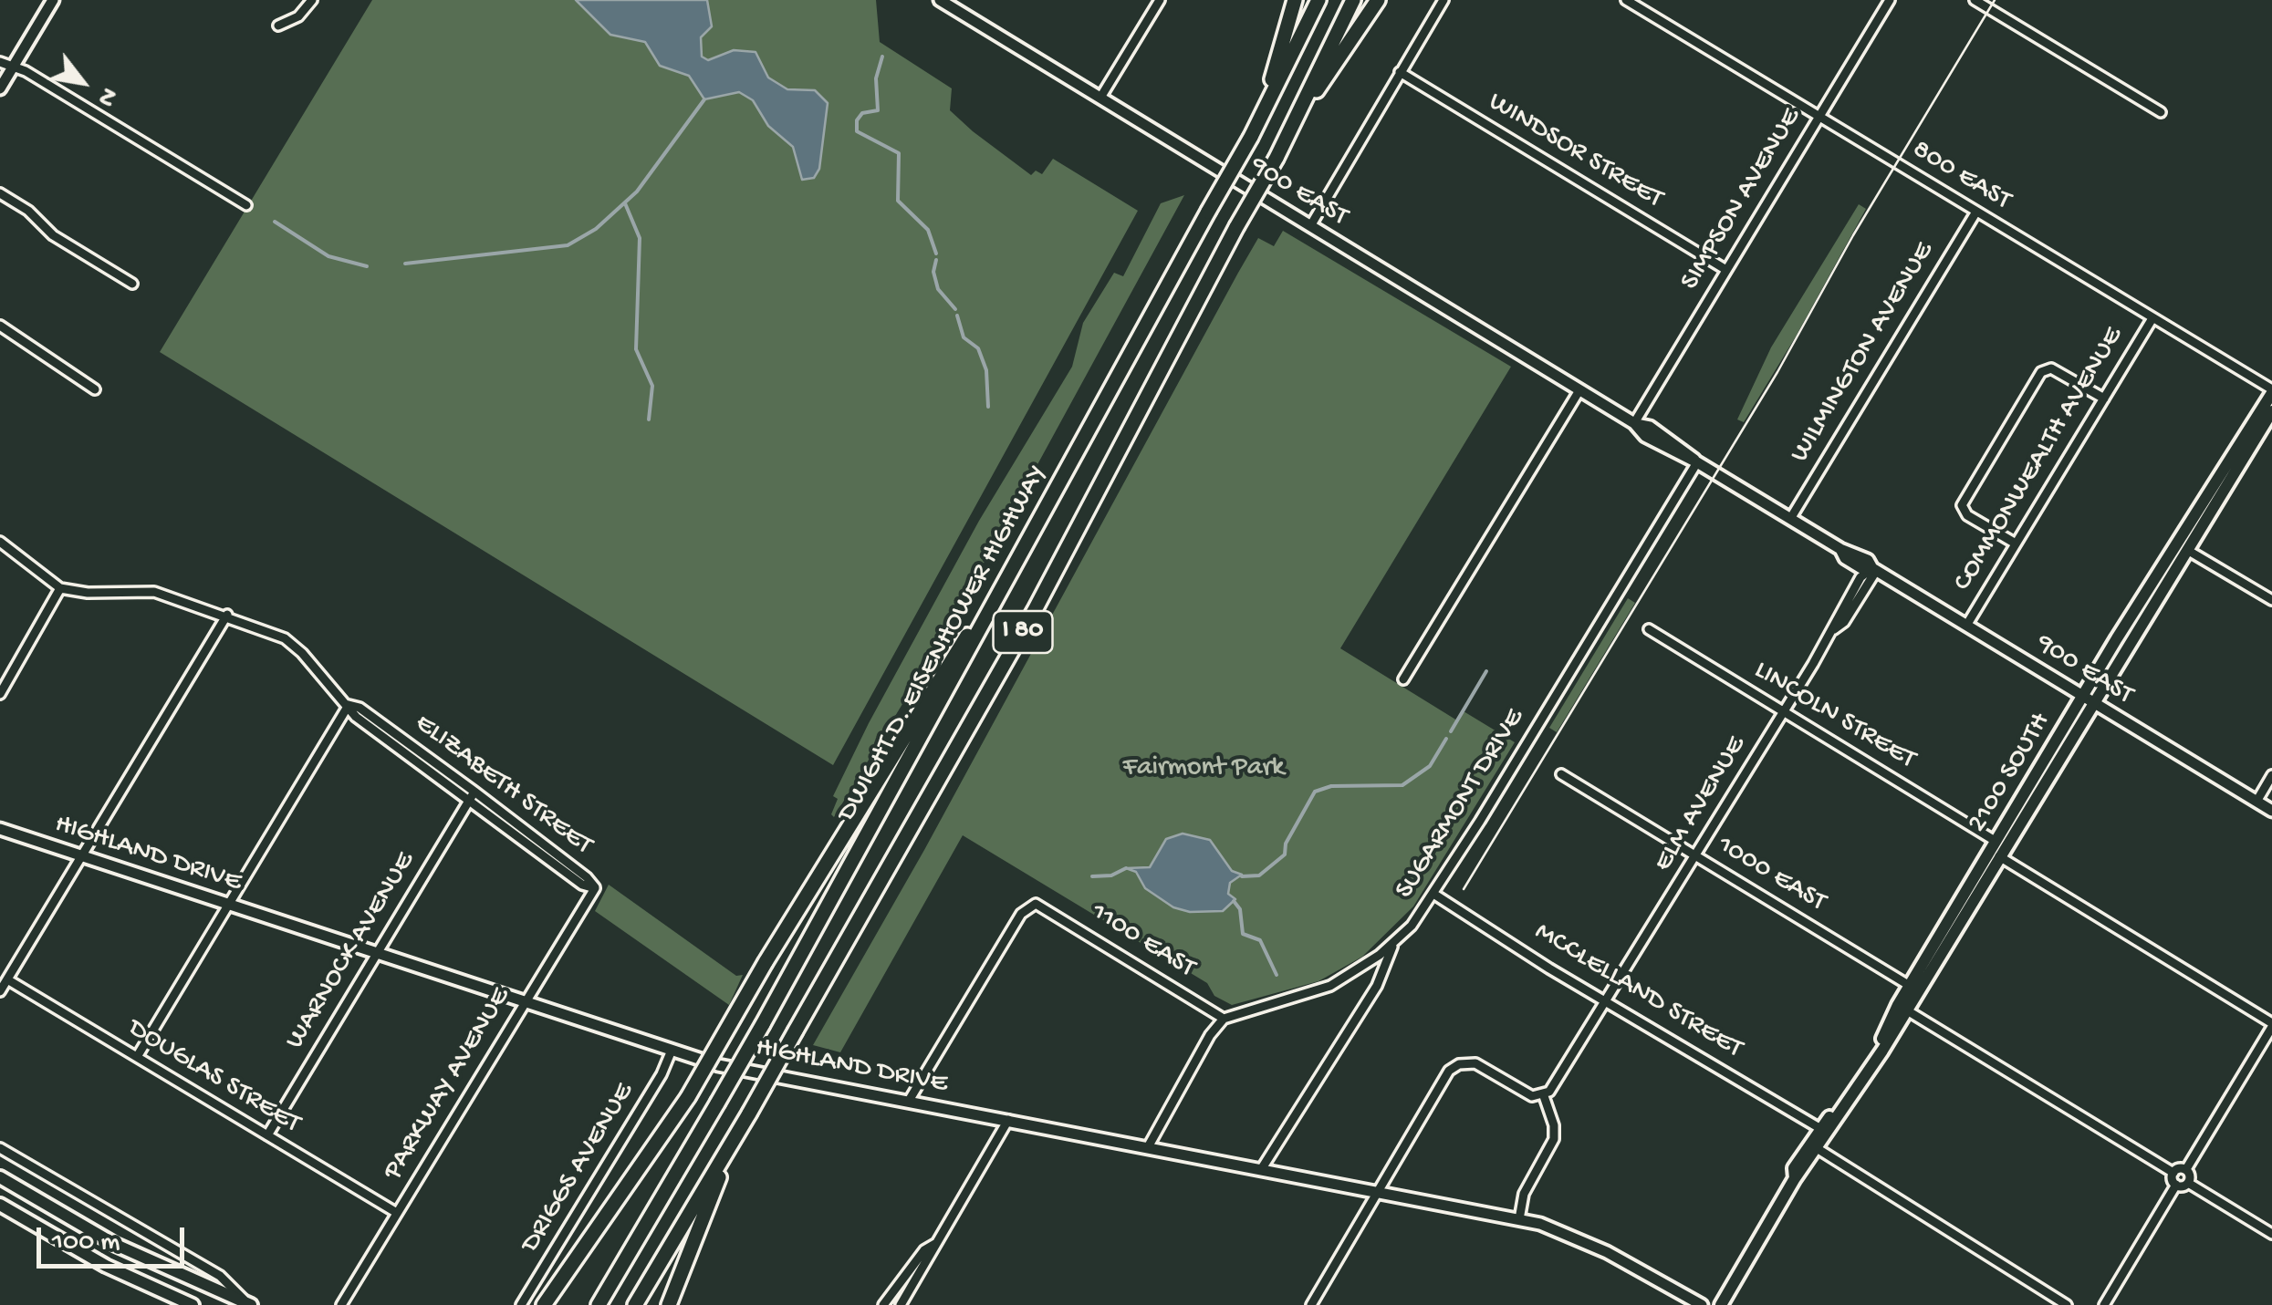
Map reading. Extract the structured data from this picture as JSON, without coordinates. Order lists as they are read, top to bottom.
{
  "streets": {
    "highway": ["I 80", "DWIGHT D. EISENHOWER HIGHWAY"],
    "main road": ["2100 SOUTH"],
    "street": [
      "WINDSOR STREET",
      "800 EAST",
      "900 EAST",
      "SIMPSON AVENUE",
      "WILMINGTON AVENUE",
      "COMMONWEALTH AVENUE",
      "LINCOLN STREET",
      "ELIZABETH STREET",
      "SUGARMONT DRIVE",
      "ELM AVENUE",
      "HIGHLAND DRIVE",
      "1000 EAST",
      "1100 EAST",
      "WARNOCK AVENUE",
      "MCCLELLAND STREET",
      "DOUGLAS STREET",
      "PARKWAY AVENUE",
      "DRIGGS AVENUE"
    ]
  },
  "crossings": [
    ["WINDSOR STREET", "SIMPSON AVENUE"],
    ["800 EAST", "SIMPSON AVENUE"],
    ["800 EAST", "WILMINGTON AVENUE"],
    ["800 EAST", "COMMONWEALTH AVENUE"],
    ["800 EAST", "2100 SOUTH"],
    ["900 EAST", "SIMPSON AVENUE"],
    ["900 EAST", "WILMINGTON AVENUE"],
    ["900 EAST", "COMMONWEALTH AVENUE"],
    ["900 EAST", "2100 SOUTH"],
    ["900 EAST", "SUGARMONT DRIVE"],
    ["900 EAST", "ELM AVENUE"],
    ["LINCOLN STREET", "2100 SOUTH"],
    ["LINCOLN STREET", "ELM AVENUE"],
    ["2100 SOUTH", "1000 EAST"],
    ["2100 SOUTH", "MCCLELLAND STREET"],
    ["ELIZABETH STREET", "WARNOCK AVENUE"],
    ["ELIZABETH STREET", "PARKWAY AVENUE"],
    ["SUGARMONT DRIVE", "HIGHLAND DRIVE"],
    ["SUGARMONT DRIVE", "MCCLELLAND STREET"],
    ["ELM AVENUE", "1000 EAST"],
    ["ELM AVENUE", "MCCLELLAND STREET"],
    ["HIGHLAND DRIVE", "1100 EAST"],
    ["HIGHLAND DRIVE", "WARNOCK AVENUE"],
    ["HIGHLAND DRIVE", "PARKWAY AVENUE"],
    ["HIGHLAND DRIVE", "DRIGGS AVENUE"],
    ["WARNOCK AVENUE", "DOUGLAS STREET"],
    ["DOUGLAS STREET", "PARKWAY AVENUE"]
  ],
  "parks": ["Fairmont Park"],
  "scale_bar": "100 m",
  "north": "bottom right"
}
